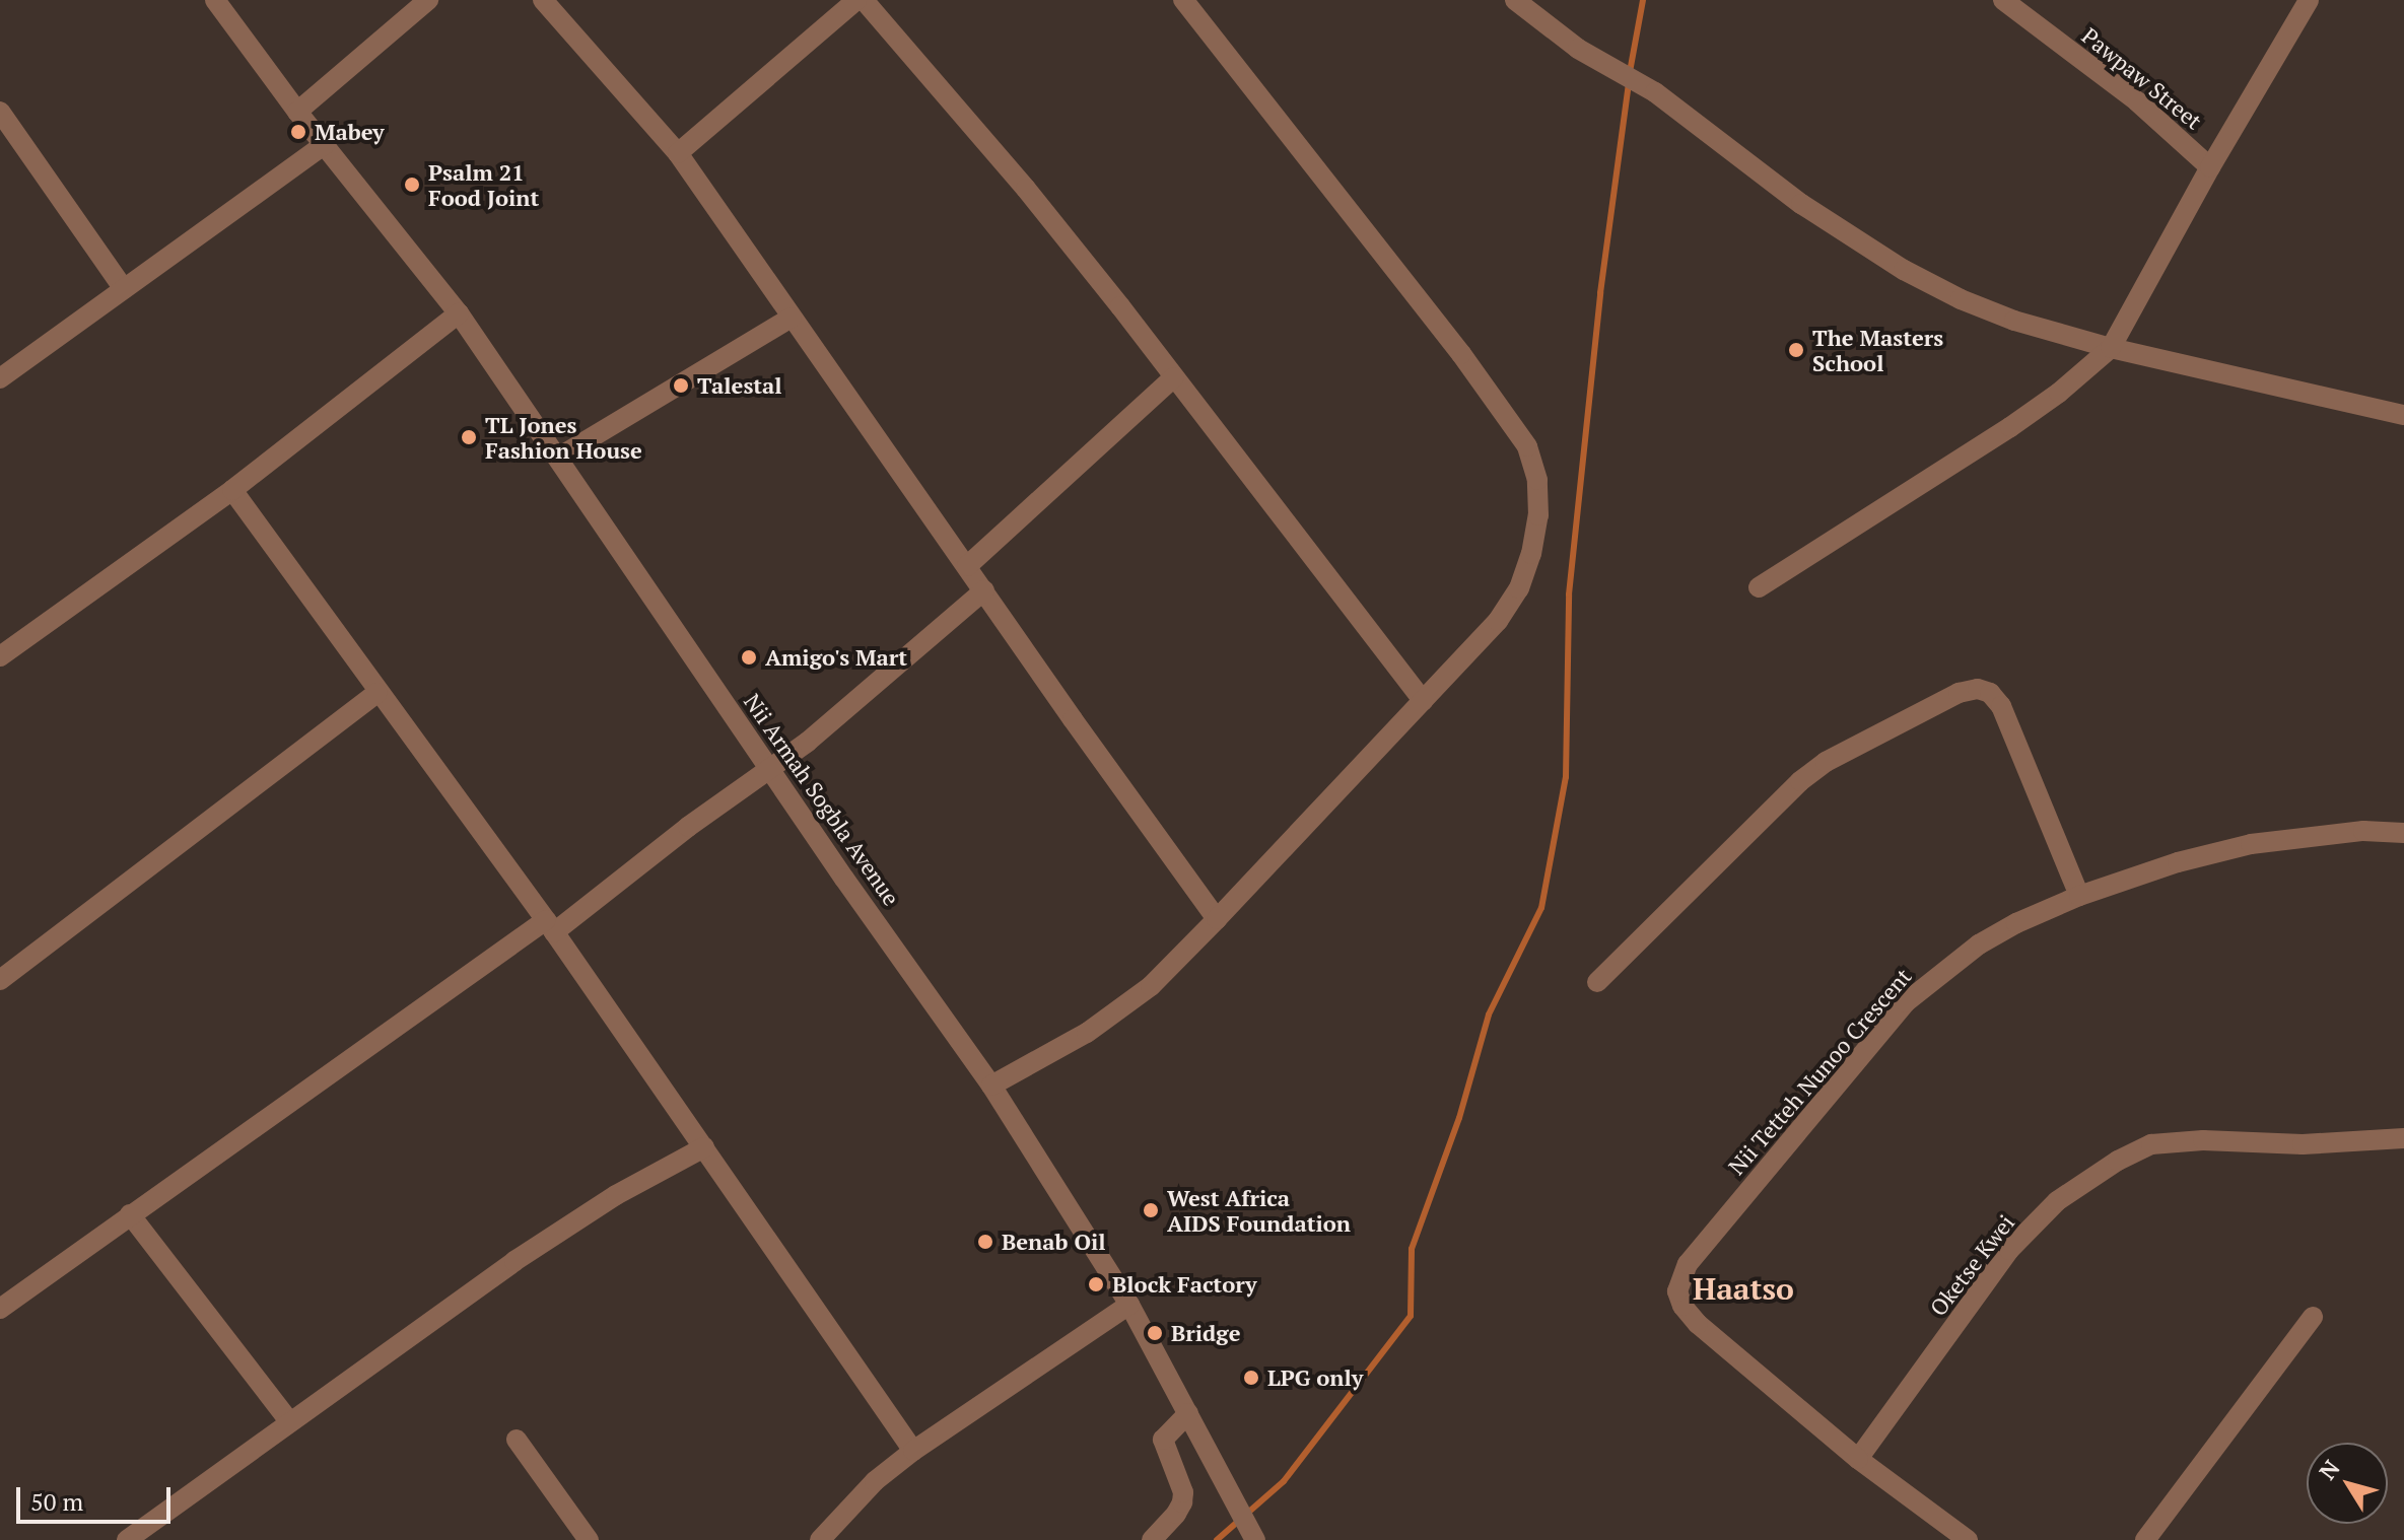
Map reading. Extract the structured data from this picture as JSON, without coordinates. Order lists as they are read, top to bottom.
{
  "streets": {
    "street": [
      "Pawpaw Street",
      "Nii Armah Sogbla Avenue",
      "Nii Tetteh Nunoo Crescent",
      "Oketse Kwei"
    ]
  },
  "crossings": [
    ["Nii Tetteh Nunoo Crescent", "Oketse Kwei"]
  ],
  "districts": ["Haatso"],
  "places": [
    "Mabey",
    "Psalm 21 Food Joint",
    "The Masters School",
    "Talestal",
    "TL Jones Fashion House",
    "Amigo's Mart",
    "West Africa AIDS Foundation",
    "Benab Oil",
    "Block Factory",
    "Bridge",
    "LPG only"
  ],
  "scale_bar": "50 m",
  "north": "top left"
}
